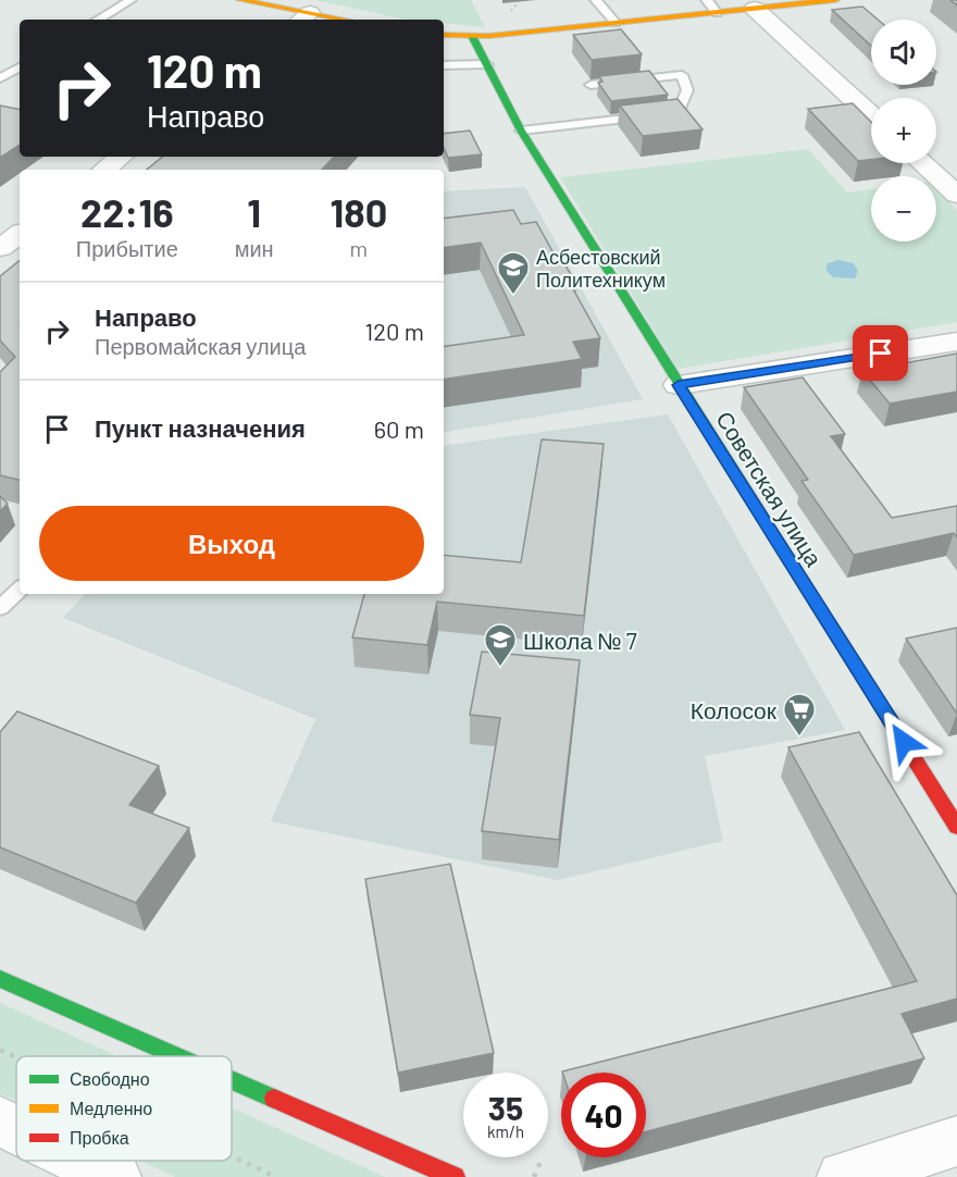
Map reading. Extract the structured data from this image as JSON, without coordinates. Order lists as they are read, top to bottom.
{
  "streets": {
    "street": ["Советская улица"]
  },
  "places": {
    "school or university": ["Асбестовский Политехникум", "Школа № 7"],
    "supermarket": ["Колосок"]
  },
  "legend": ["Свободно", "Медленно", "Пробка"],
  "page": {
    "map_buttons": ["+", "−"],
    "turn": ["120 m", "Направо"],
    "eta": [
      "22:16",
      "Прибытие",
      "1",
      "мин",
      "180",
      "m"
    ],
    "list": [
      {
        "name": "Направо",
        "note": "Первомайская улица",
        "value": "120 m"
      },
      {
        "name": "Пункт назначения",
        "value": "60 m"
      }
    ],
    "buttons": "Выход",
    "speed": "35 km/h",
    "limit": "40"
  }
}
